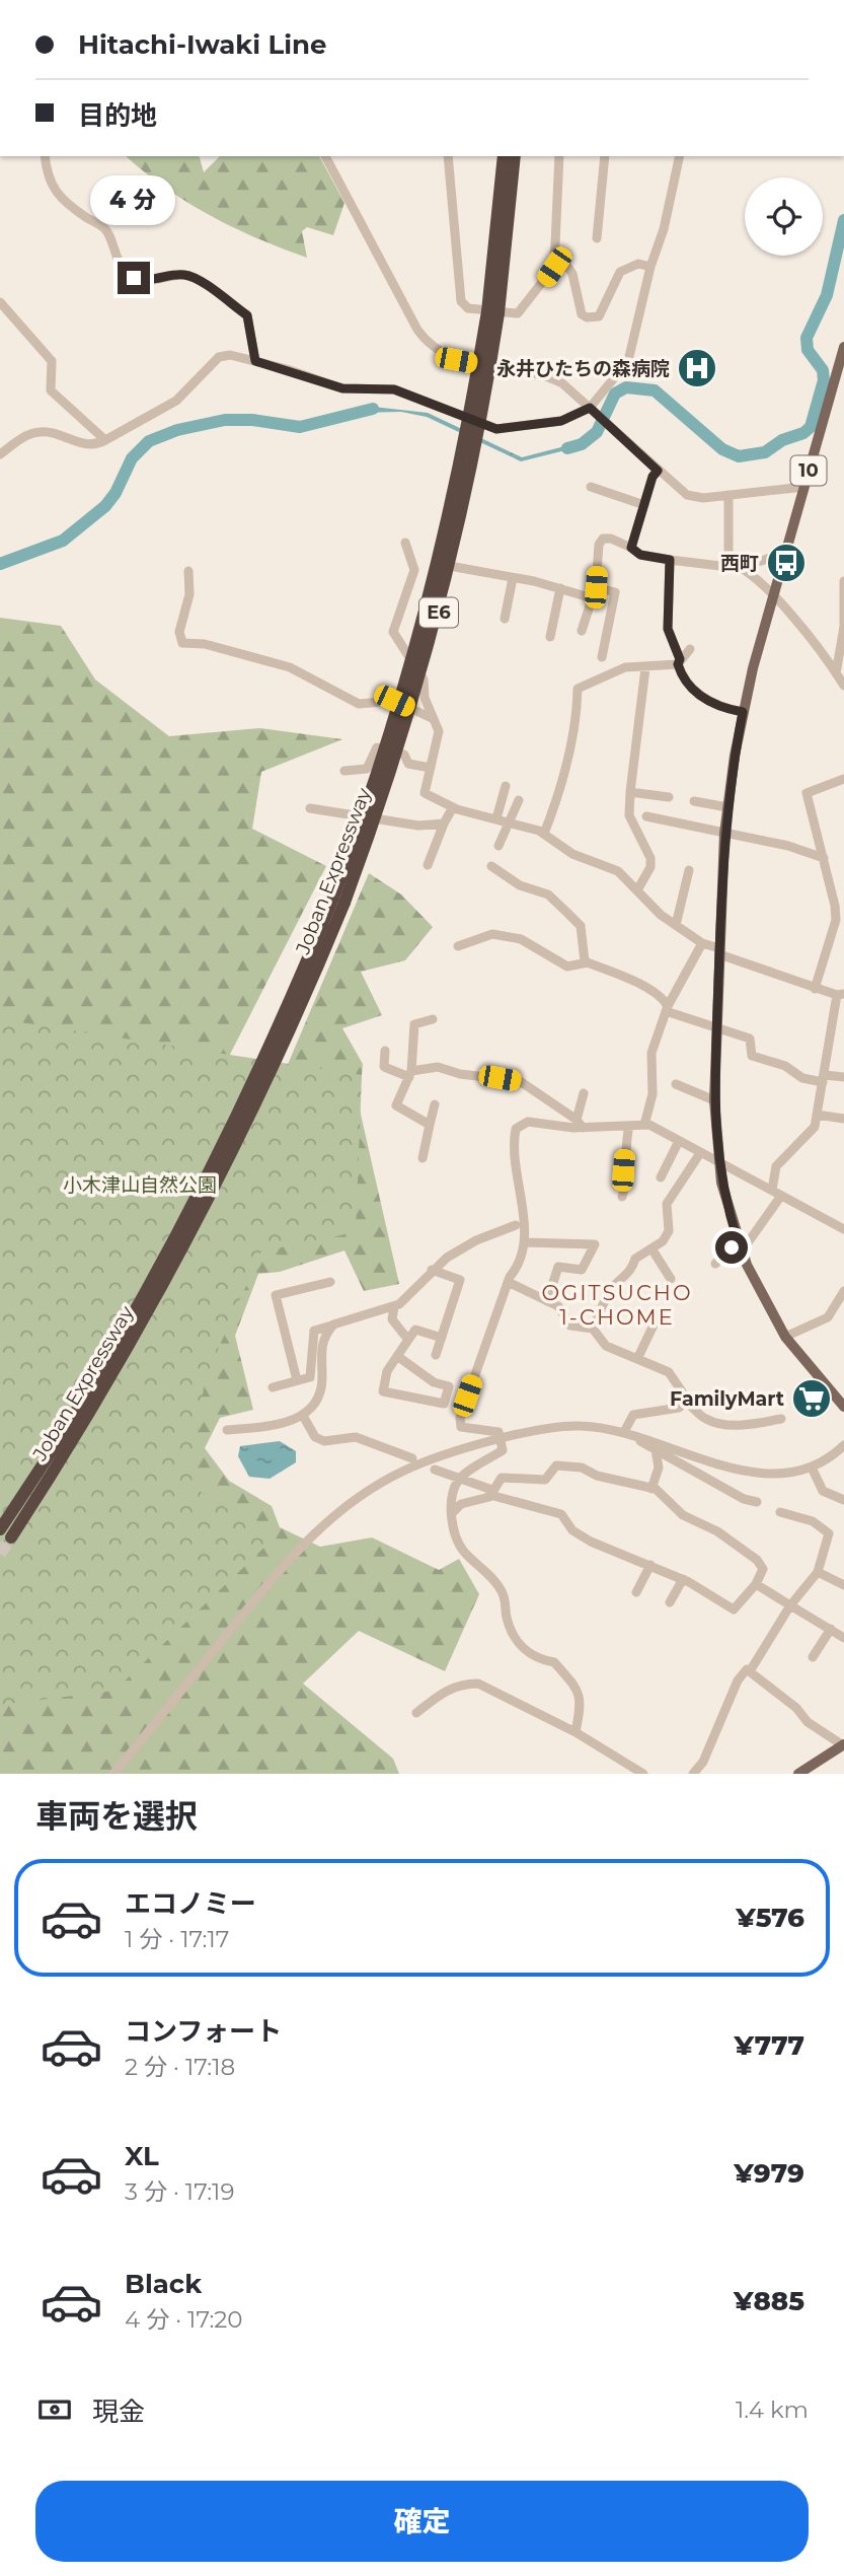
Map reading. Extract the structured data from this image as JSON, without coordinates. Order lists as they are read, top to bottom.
{
  "streets": {
    "highway": ["E6", "Joban Expressway"],
    "main road": ["10"]
  },
  "districts": ["OGITSUCHO 1-CHOME"],
  "parks": ["小木津山自然公園"],
  "places": {
    "hospital": ["永井ひたちの森病院"],
    "bus stop": ["西町"],
    "supermarket": ["FamilyMart"]
  },
  "page": {
    "banner": ["Hitachi-Iwaki Line", "目的地"],
    "bubble": "4 分",
    "heading": "車両を選択",
    "list": [
      {
        "name": "エコノミー",
        "note": "1 分 · 17:17",
        "value": "¥576"
      },
      {
        "name": "コンフォート",
        "note": "2 分 · 17:18",
        "value": "¥777"
      },
      {
        "name": "XL",
        "note": "3 分 · 17:19",
        "value": "¥979"
      },
      {
        "name": "Black",
        "note": "4 分 · 17:20",
        "value": "¥885"
      }
    ],
    "pay": ["現金", "1.4 km"],
    "buttons": "確定"
  }
}
